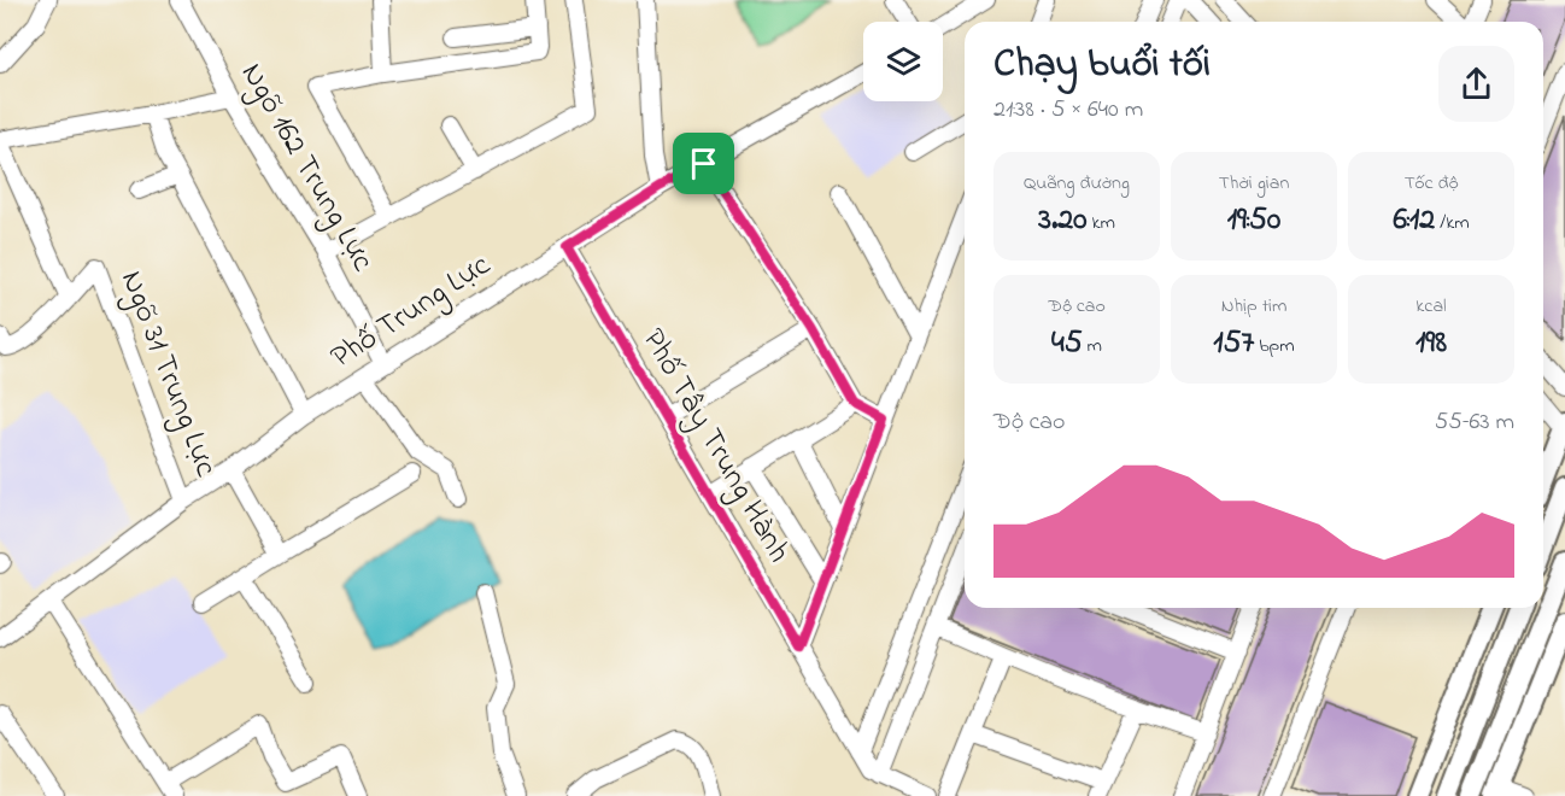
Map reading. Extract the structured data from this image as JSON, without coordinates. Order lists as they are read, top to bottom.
{
  "streets": {
    "street": [
      "Ngõ 162 Trung Lực",
      "Phố Trung Lực",
      "Ngõ 31 Trung Lực",
      "Phố Tây Trung Hành"
    ]
  },
  "crossings": [
    ["Ngõ 162 Trung Lực", "Phố Trung Lực"],
    ["Phố Trung Lực", "Ngõ 31 Trung Lực"],
    ["Phố Trung Lực", "Phố Tây Trung Hành"]
  ],
  "page": {
    "heading": ["Chạy buổi tối", "21:38 · 5 × 640 m"],
    "stats": [
      ["Quãng đường", "3.20 km"],
      ["Thời gian", "19:50"],
      ["Tốc độ", "6:12 /km"],
      ["Độ cao", "45 m"],
      ["Nhịp tim", "157 bpm"],
      ["kcal", "198"]
    ],
    "chart": ["Độ cao", "55–63 m"]
  }
}
